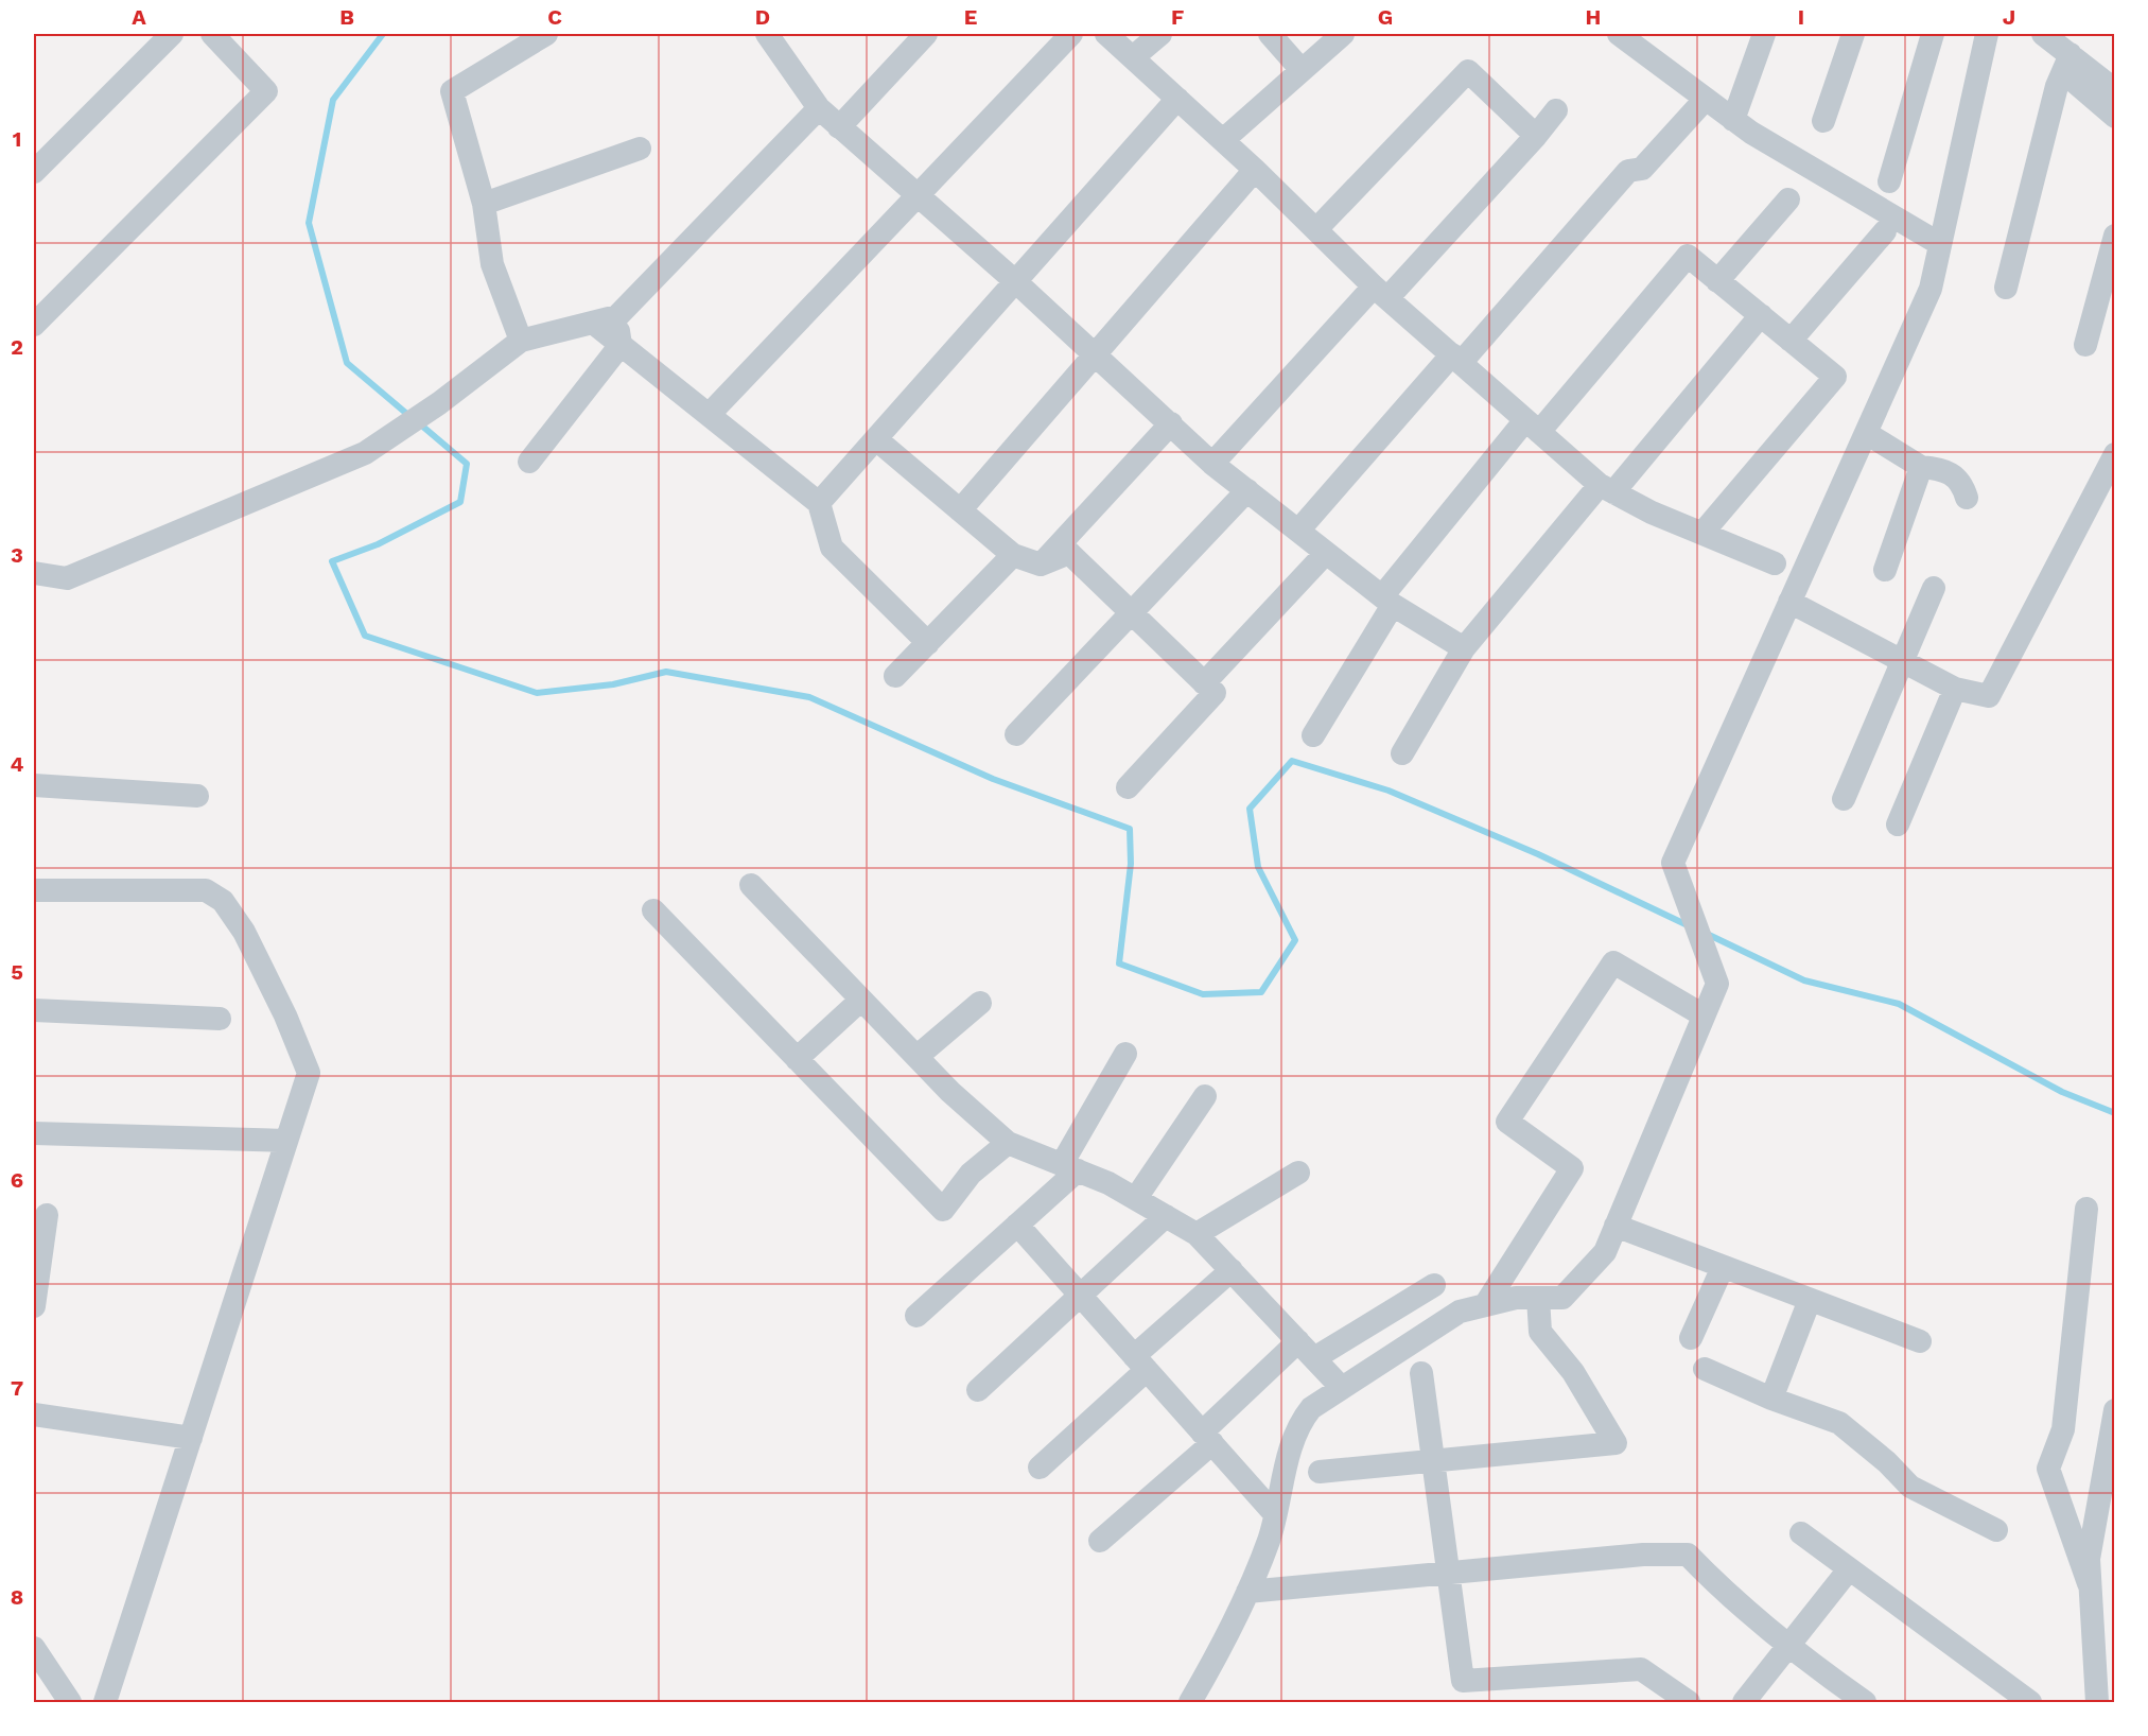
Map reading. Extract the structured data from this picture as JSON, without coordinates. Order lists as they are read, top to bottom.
{
  "grid": {
    "columns": [
      "A",
      "B",
      "C",
      "D",
      "E",
      "F",
      "G",
      "H",
      "I",
      "J"
    ],
    "rows": [
      "1",
      "2",
      "3",
      "4",
      "5",
      "6",
      "7",
      "8"
    ]
  }
}
